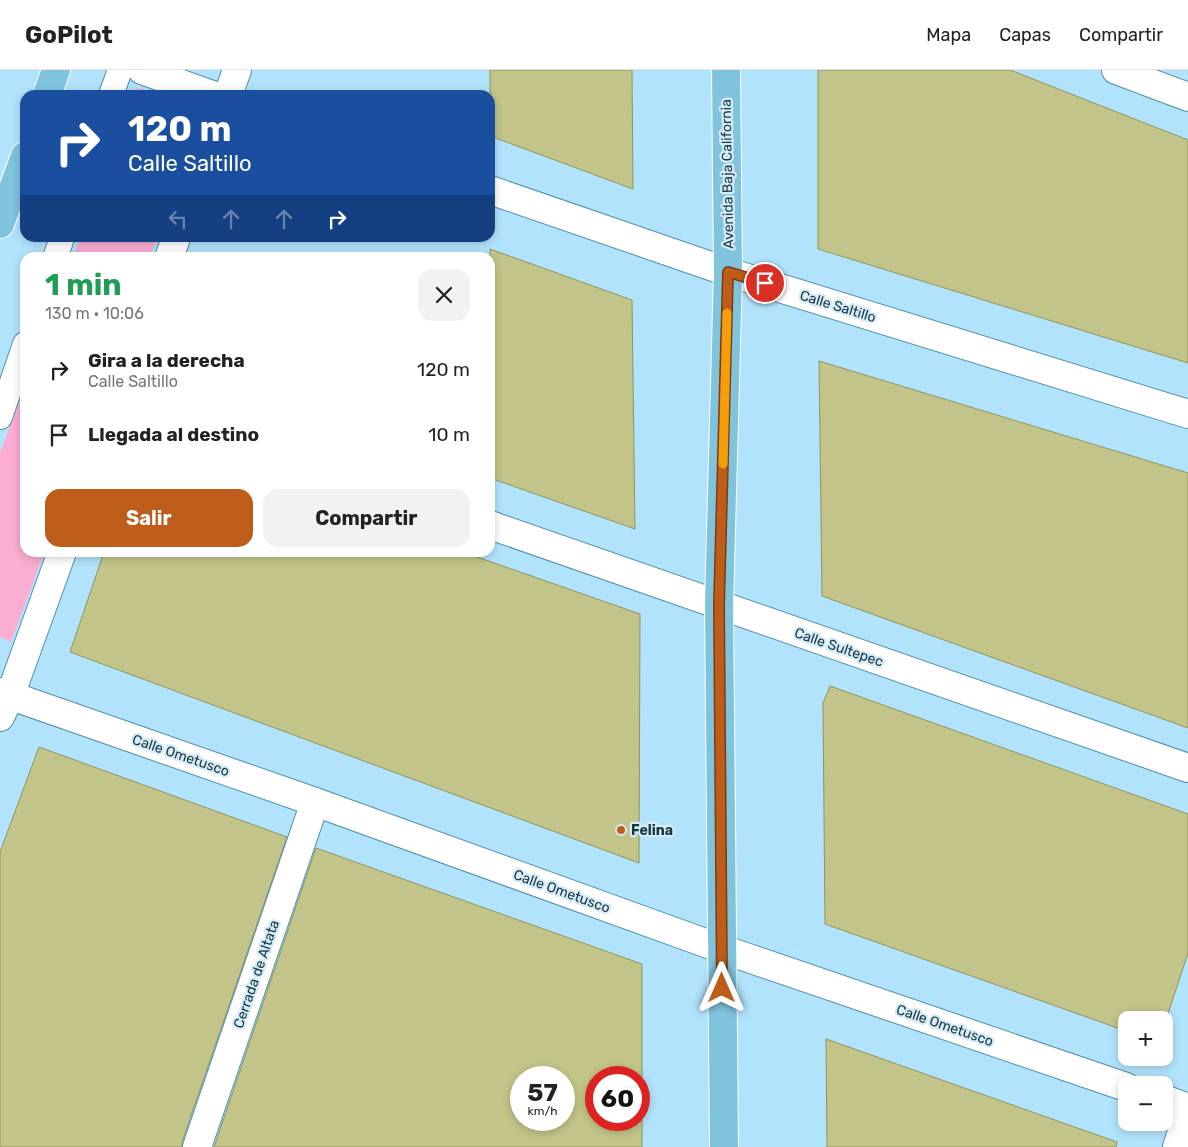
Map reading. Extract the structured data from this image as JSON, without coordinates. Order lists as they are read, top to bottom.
{
  "streets": {
    "main road": ["Avenida Baja California"],
    "street": [
      "Calle Saltillo",
      "Calle Sultepec",
      "Calle Ometusco",
      "Cerrada de Altata"
    ]
  },
  "crossings": [
    ["Avenida Baja California", "Calle Saltillo"],
    ["Avenida Baja California", "Calle Sultepec"],
    ["Avenida Baja California", "Calle Ometusco"],
    ["Calle Ometusco", "Cerrada de Altata"]
  ],
  "places": ["Felina"],
  "page": {
    "header": "GoPilot",
    "nav": ["Mapa", "Capas", "Compartir"],
    "turn": ["120 m", "Calle Saltillo"],
    "heading": ["1 min", "130 m · 10:06"],
    "list": [
      {
        "name": "Gira a la derecha",
        "note": "Calle Saltillo",
        "value": "120 m"
      },
      {
        "name": "Llegada al destino",
        "value": "10 m"
      }
    ],
    "buttons": ["Salir", "Compartir"],
    "map_buttons": ["+", "−"],
    "speed": "57 km/h",
    "limit": "60"
  }
}
